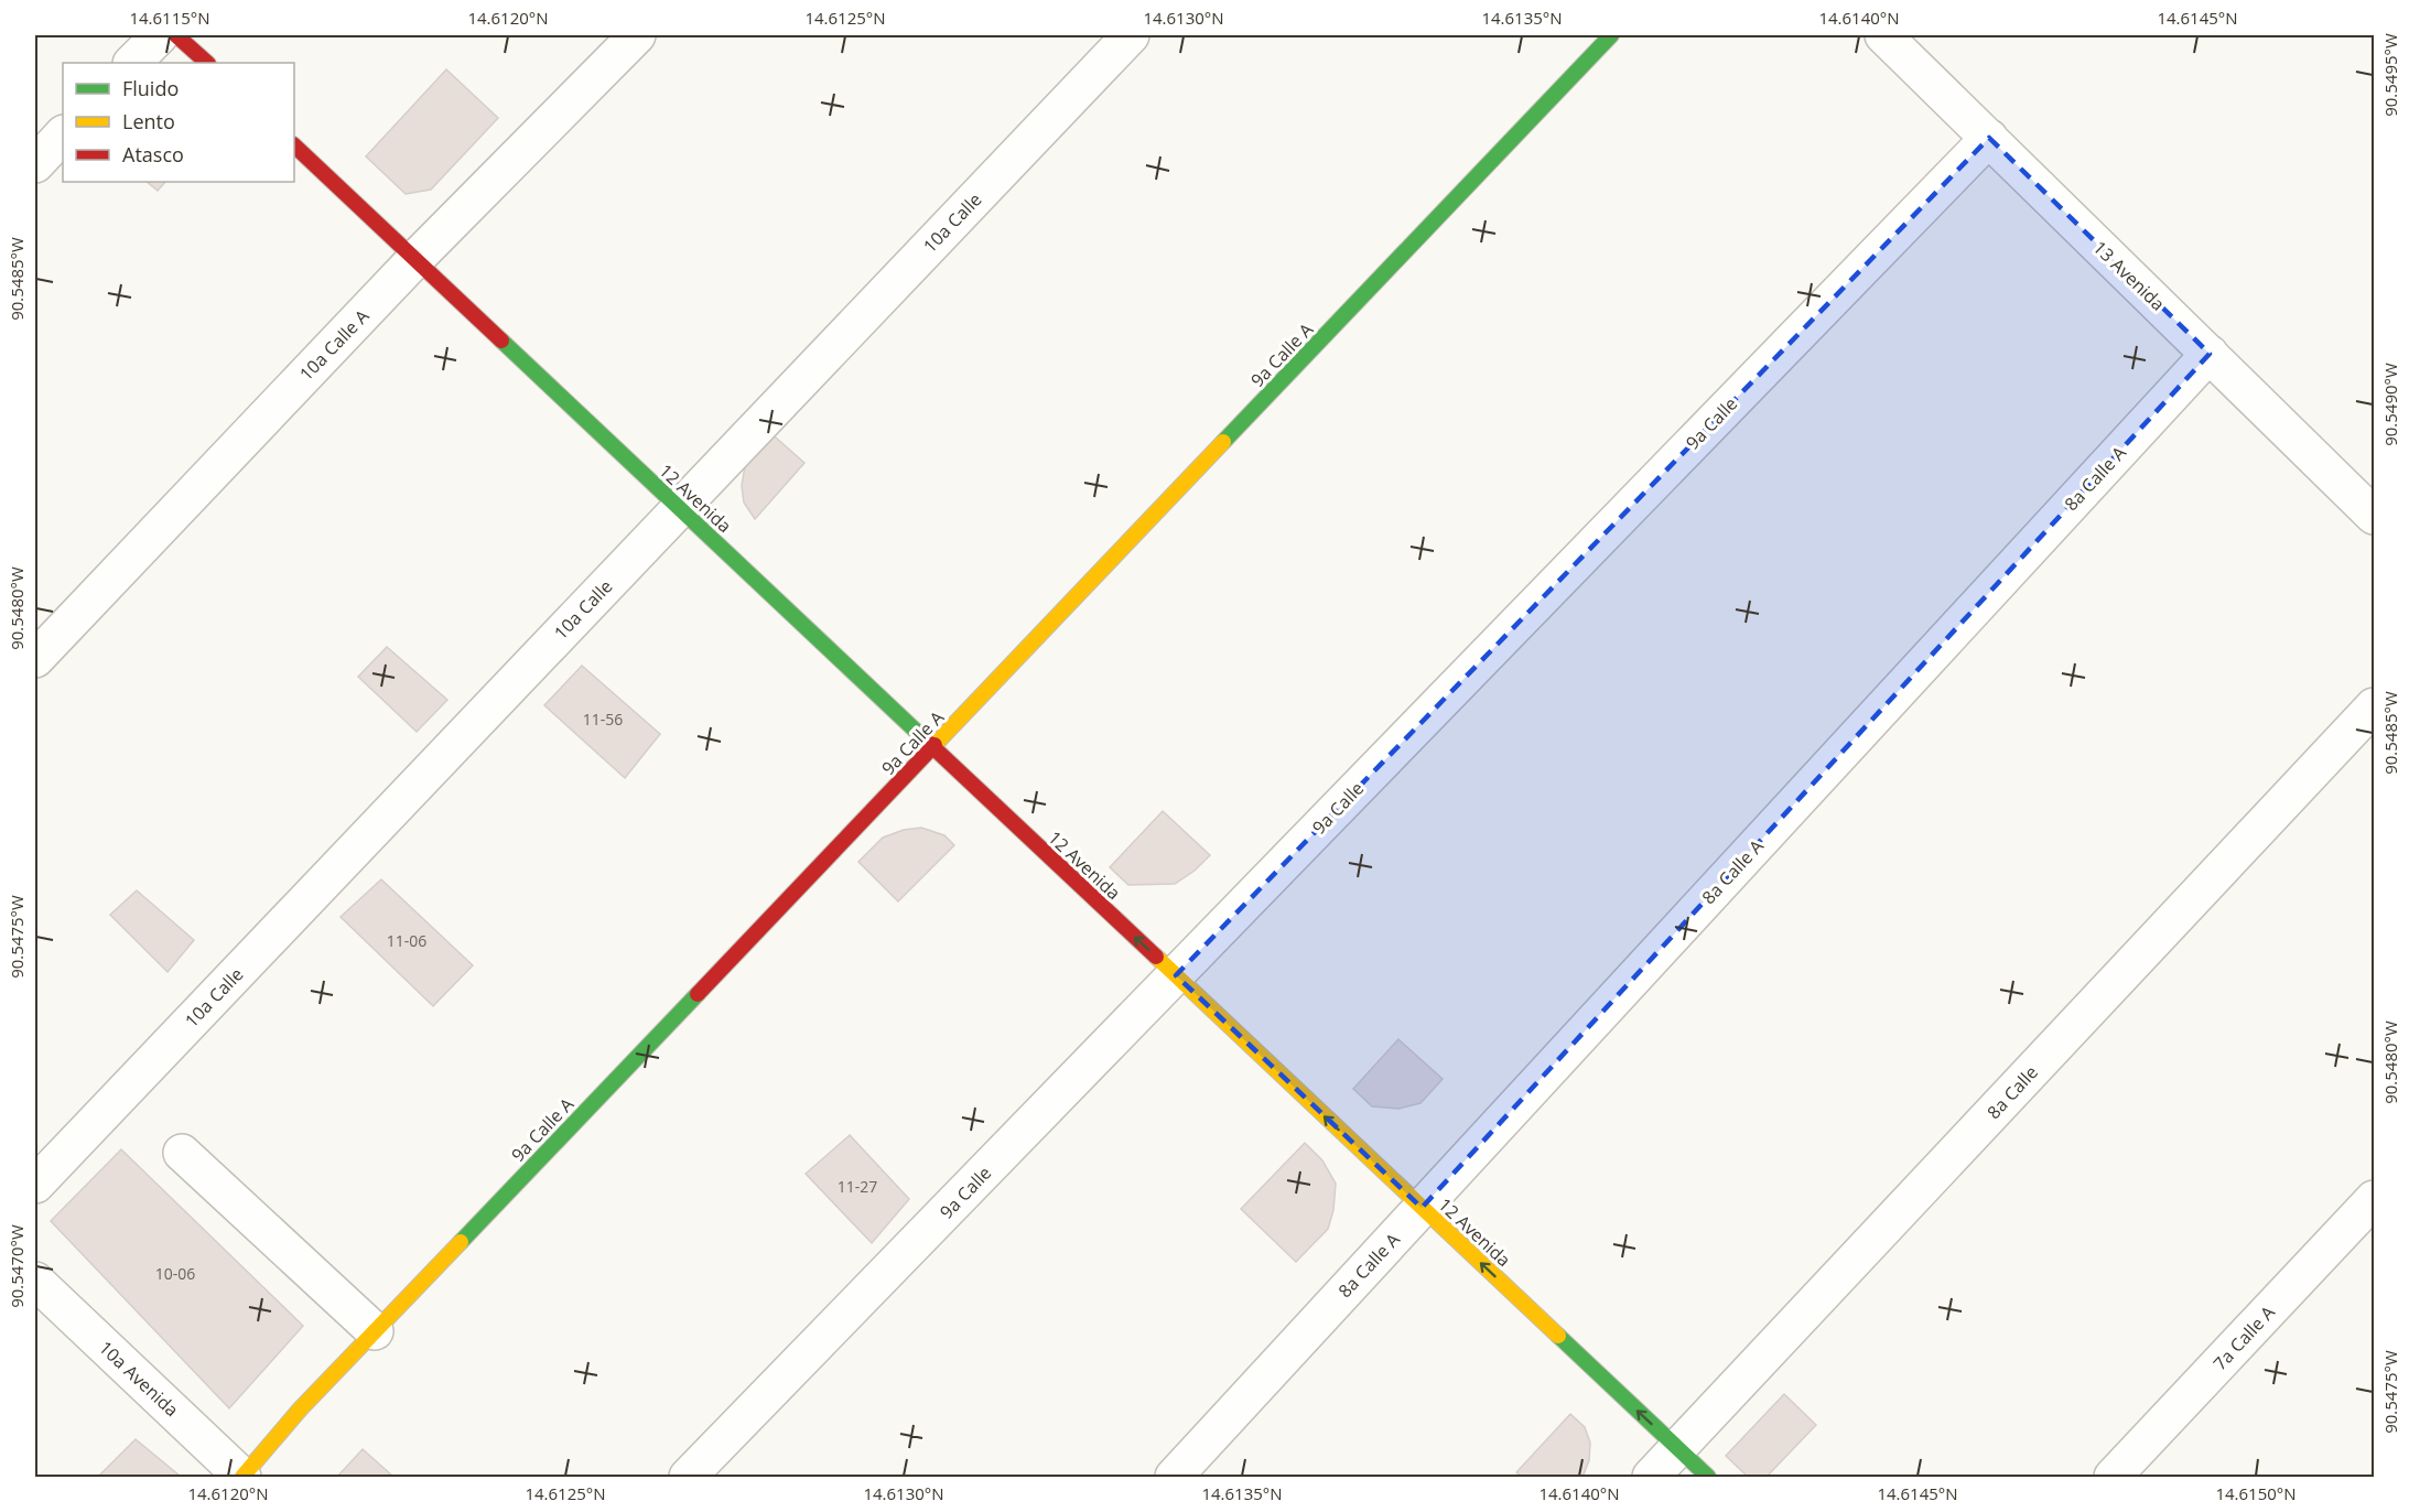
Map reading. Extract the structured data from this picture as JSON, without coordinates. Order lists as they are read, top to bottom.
{
  "streets": {
    "street": [
      "10a Calle",
      "13 Avenida",
      "10a Calle A",
      "9a Calle A",
      "9a Calle",
      "8a Calle A",
      "12 Avenida",
      "8a Calle",
      "7a Calle A",
      "10a Avenida"
    ]
  },
  "crossings": [
    ["10a Calle", "12 Avenida"],
    ["13 Avenida", "9a Calle"],
    ["13 Avenida", "8a Calle A"],
    ["10a Calle A", "12 Avenida"],
    ["9a Calle A", "12 Avenida"],
    ["9a Calle A", "10a Avenida"],
    ["9a Calle", "12 Avenida"],
    ["8a Calle A", "12 Avenida"],
    ["12 Avenida", "8a Calle"]
  ],
  "one_way": ["12 Avenida"],
  "house_numbers": [
    "11-56",
    "11-06",
    "11-27",
    "10-06"
  ],
  "legend": ["Fluido", "Lento", "Atasco"],
  "coordinates": [
    "14.6115°N",
    "14.6120°N",
    "14.6125°N",
    "14.6130°N",
    "14.6135°N",
    "14.6140°N",
    "14.6145°N",
    "90.5495°W",
    "90.5485°W",
    "90.5490°W",
    "90.5480°W",
    "90.5475°W",
    "90.5470°W",
    "14.6150°N"
  ]
}
